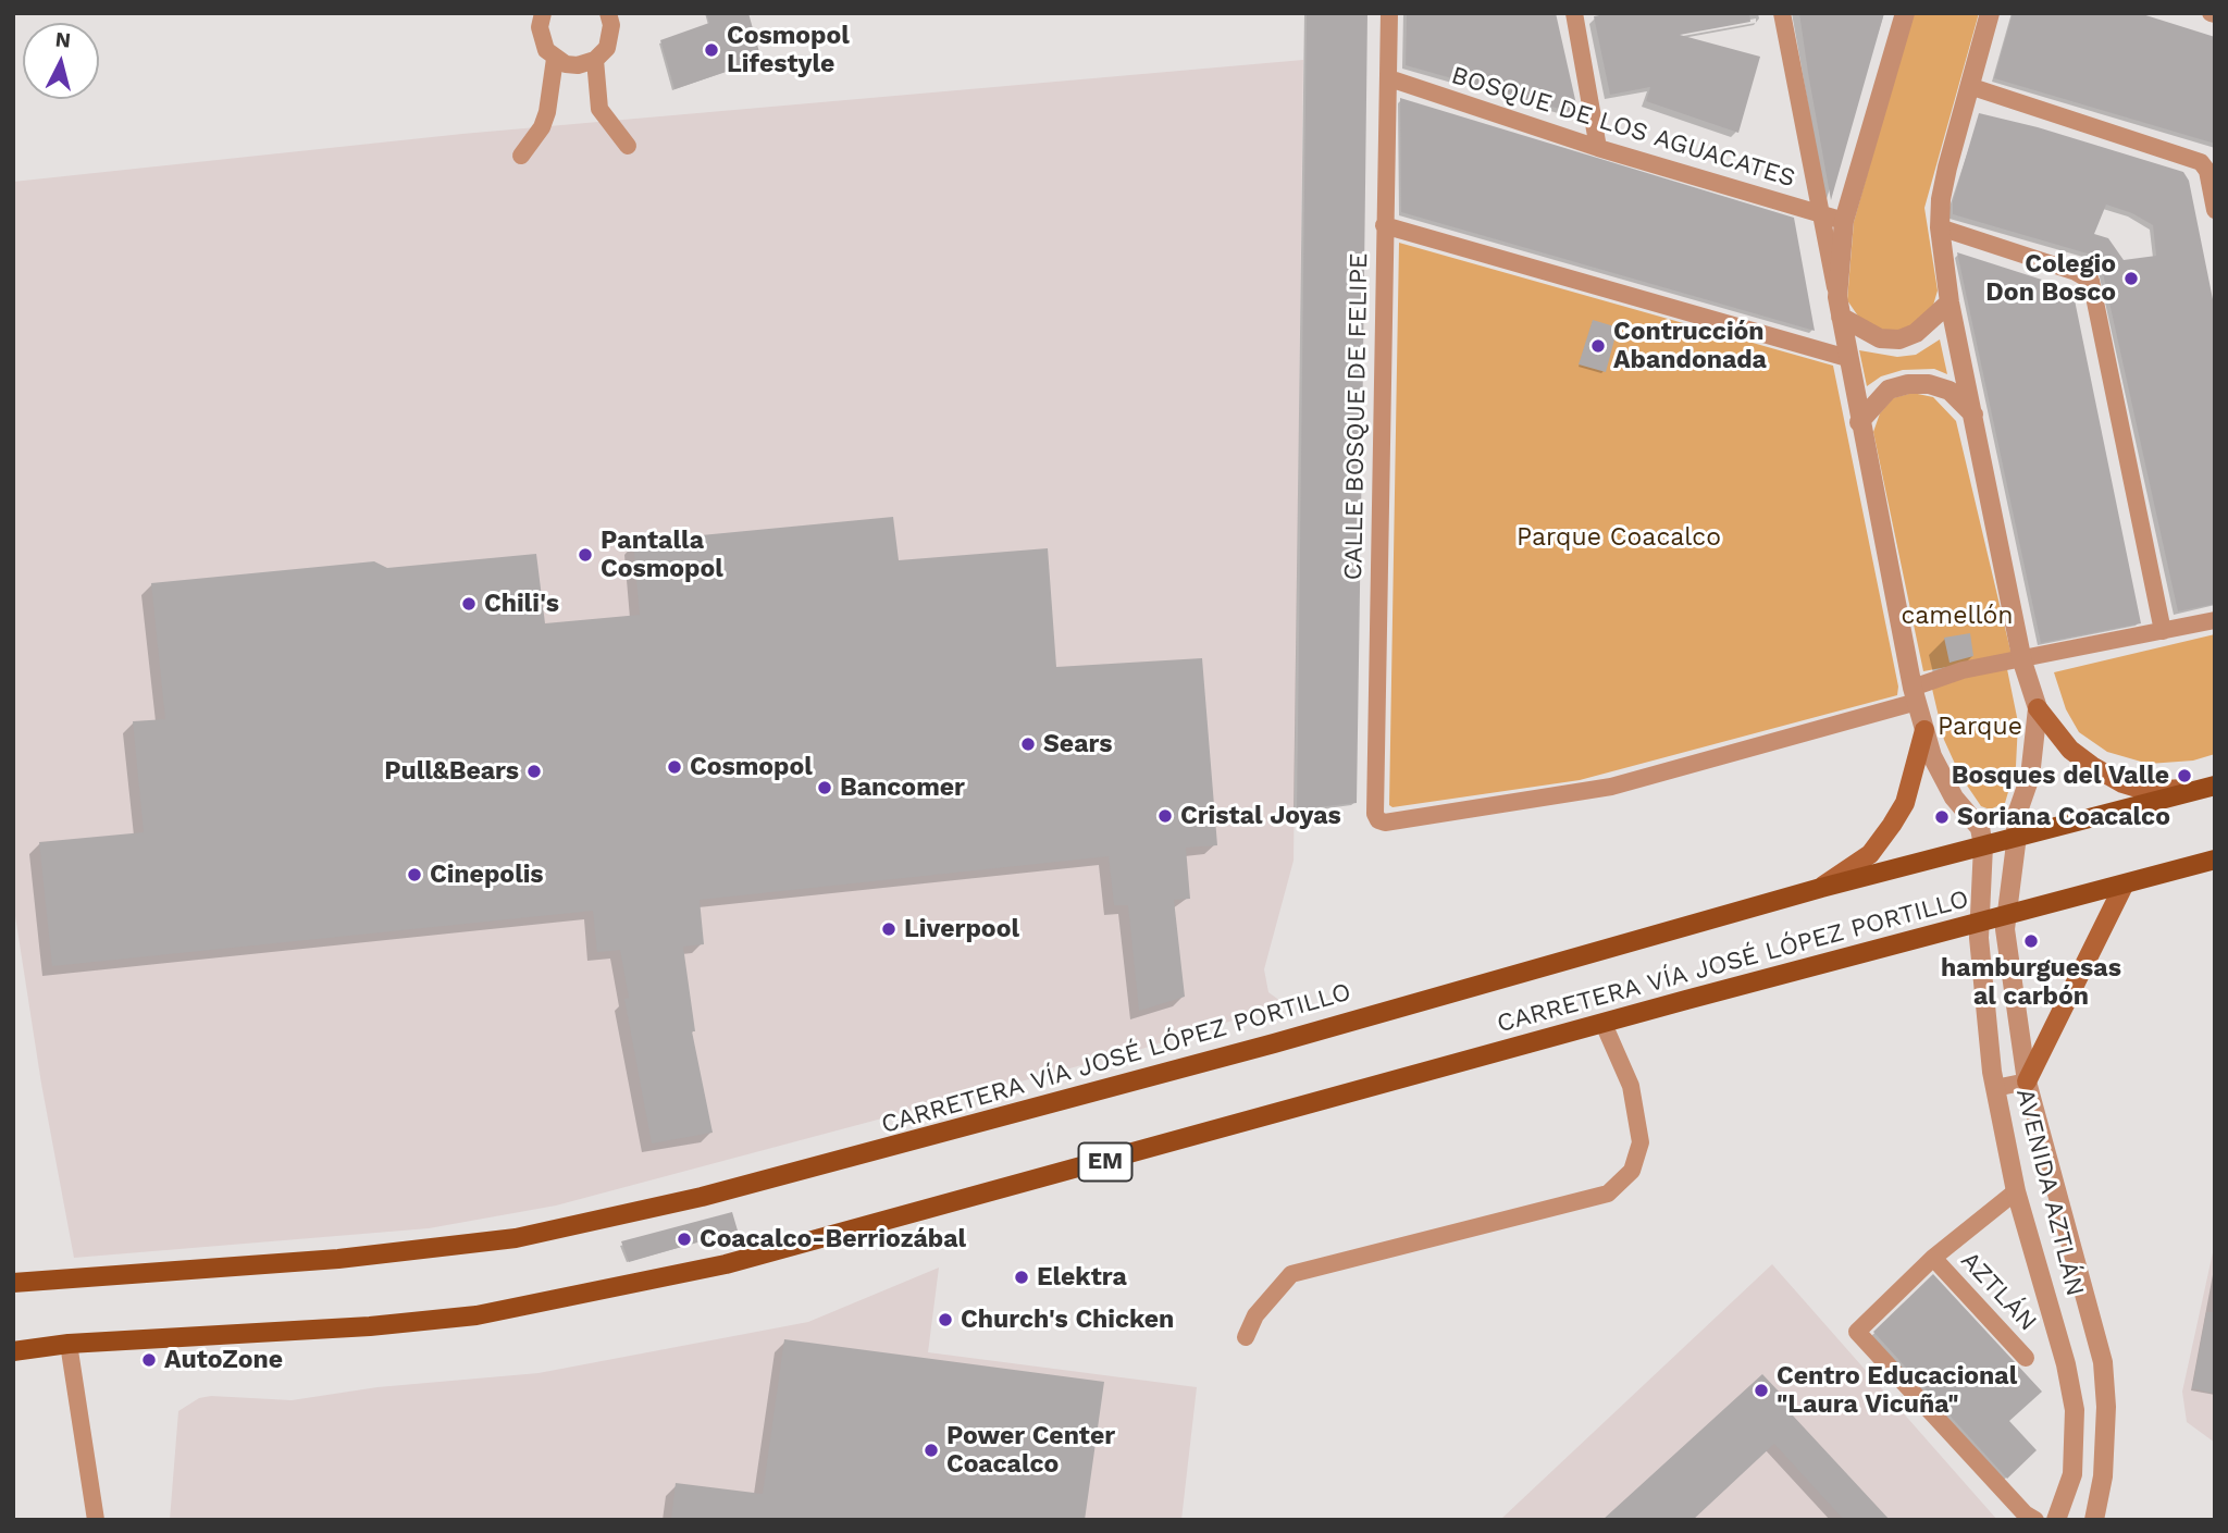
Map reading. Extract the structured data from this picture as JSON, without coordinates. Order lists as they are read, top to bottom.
{
  "streets": {
    "main road": ["CARRETERA VÍA JOSÉ LÓPEZ PORTILLO", "EM"],
    "street": [
      "BOSQUE DE LOS AGUACATES",
      "CALLE BOSQUE DE FELIPE",
      "AVENIDA AZTLÁN",
      "AZTLÁN"
    ]
  },
  "crossings": [
    ["BOSQUE DE LOS AGUACATES", "CALLE BOSQUE DE FELIPE"],
    ["CARRETERA VÍA JOSÉ LÓPEZ PORTILLO", "AVENIDA AZTLÁN"],
    ["AVENIDA AZTLÁN", "AZTLÁN"]
  ],
  "parks": ["Parque Coacalco", "camellón", "Parque"],
  "places": [
    "Cosmopol Lifestyle",
    "Colegio Don Bosco",
    "Contrucción Abandonada",
    "Pantalla Cosmopol",
    "Chili's",
    "Sears",
    "Cosmopol",
    "Pull&Bears",
    "Bosques del Valle",
    "Bancomer",
    "Cristal Joyas",
    "Soriana Coacalco",
    "Cinepolis",
    "Liverpool",
    "hamburguesas al carbón",
    "Coacalco-Berriozábal",
    "Elektra",
    "Church's Chicken",
    "AutoZone",
    "Centro Educacional \"Laura Vicuña\"",
    "Power Center Coacalco"
  ],
  "north": "top"
}
